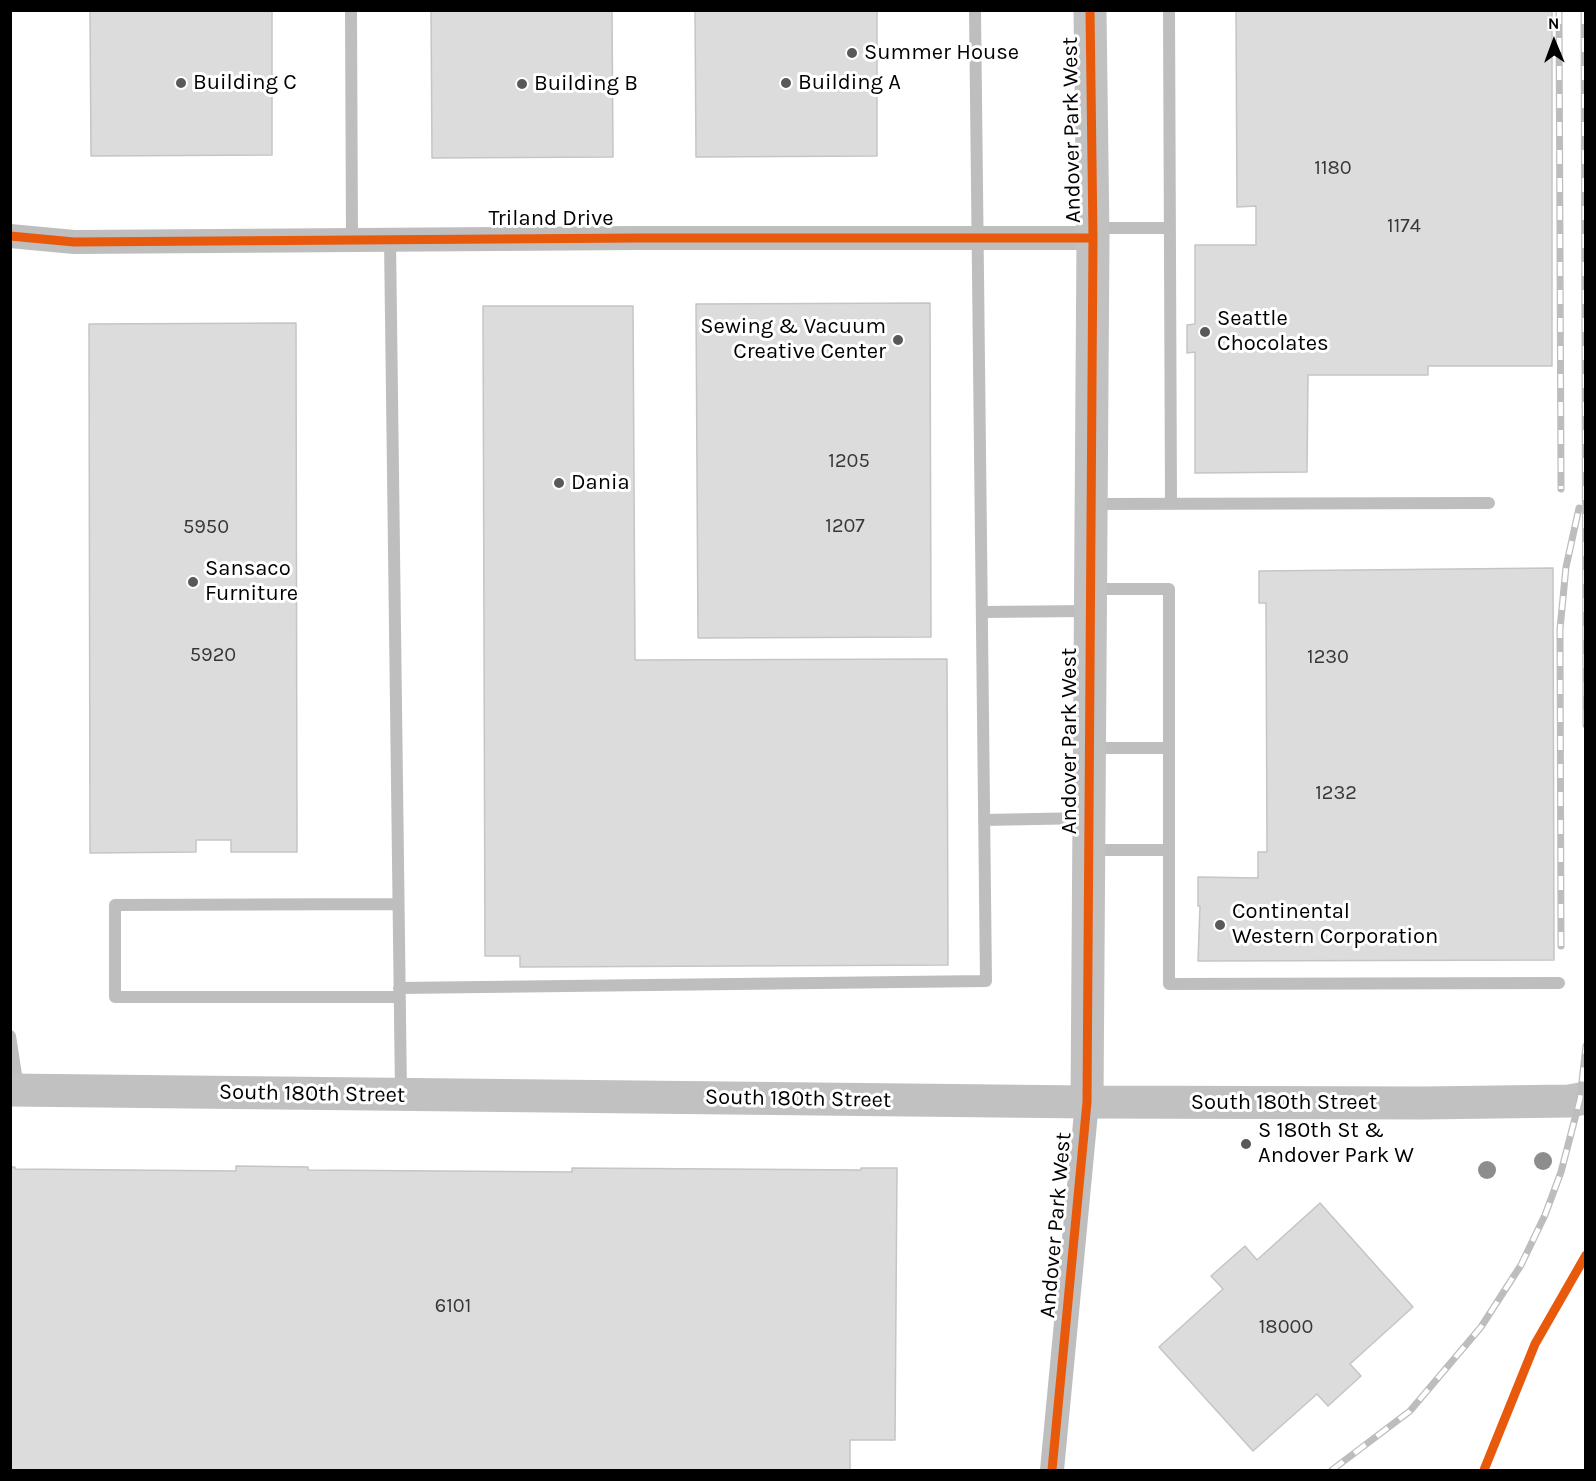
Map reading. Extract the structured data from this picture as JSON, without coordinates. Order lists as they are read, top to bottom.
{
  "streets": {
    "main road": ["Andover Park West", "South 180th Street"],
    "street": ["Triland Drive"]
  },
  "crossings": [
    ["Andover Park West", "Triland Drive"],
    ["Andover Park West", "South 180th Street"]
  ],
  "places": [
    "Summer House",
    "Building C",
    "Building A",
    "Building B",
    "Seattle Chocolates",
    "Sewing & Vacuum Creative Center",
    "Dania",
    "Sansaco Furniture",
    "Continental Western Corporation",
    "S 180th St & Andover Park W"
  ],
  "house_numbers": [
    "1180",
    "1174",
    "1205",
    "1207",
    "5950",
    "5920",
    "1230",
    "1232",
    "6101",
    "18000"
  ],
  "north": "top"
}
